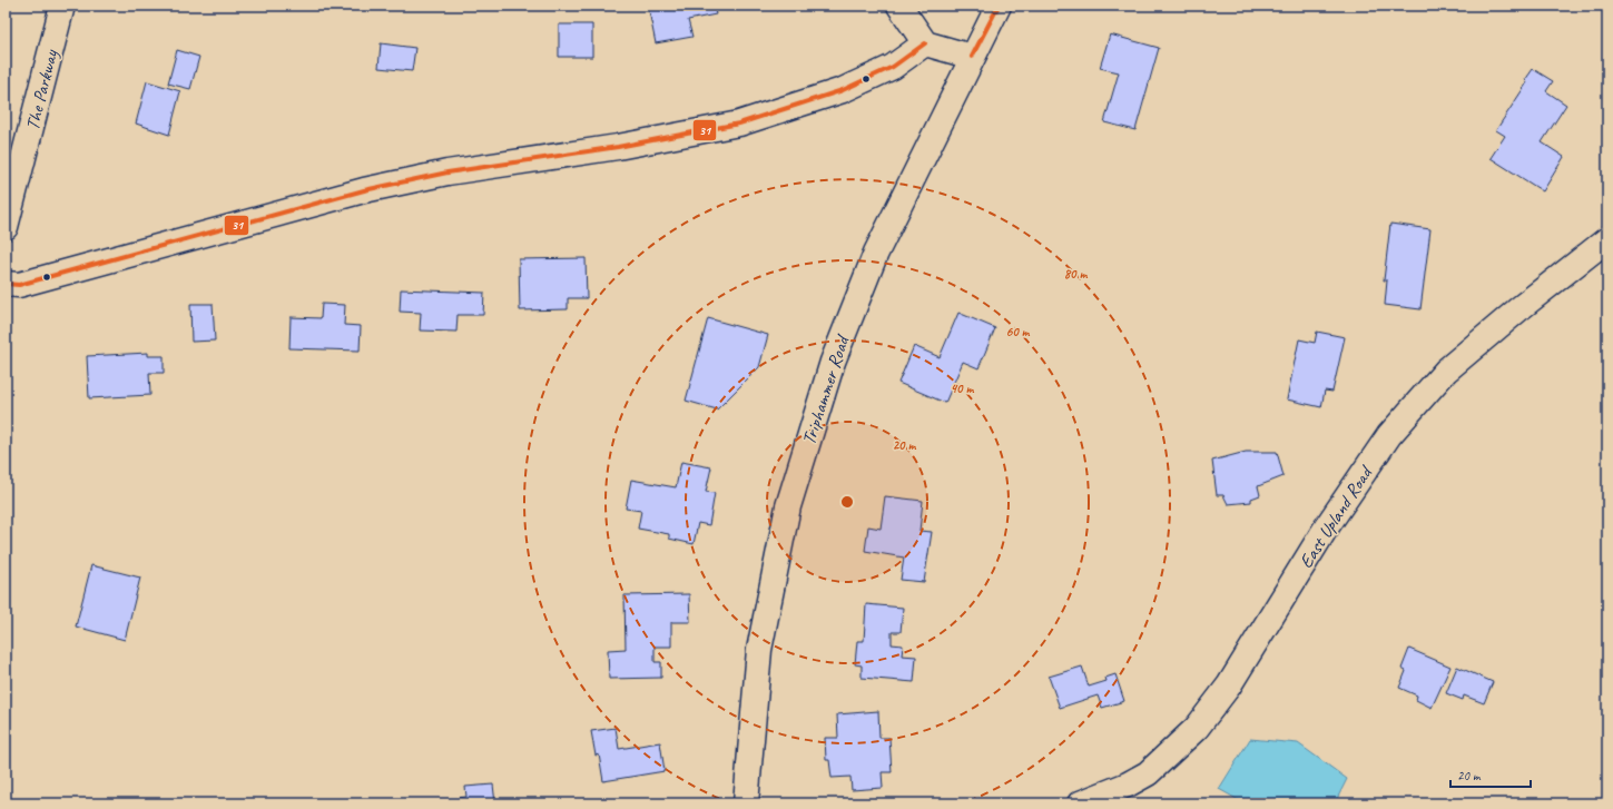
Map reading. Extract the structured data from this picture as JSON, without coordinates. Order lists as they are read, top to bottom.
{
  "streets": {
    "street": ["The Parkway", "Triphammer Road", "East Upland Road"]
  },
  "lines": ["transit line 31"],
  "scale_bar": "20 m",
  "rings": [
    "80 m",
    "60 m",
    "40 m",
    "20 m"
  ]
}
